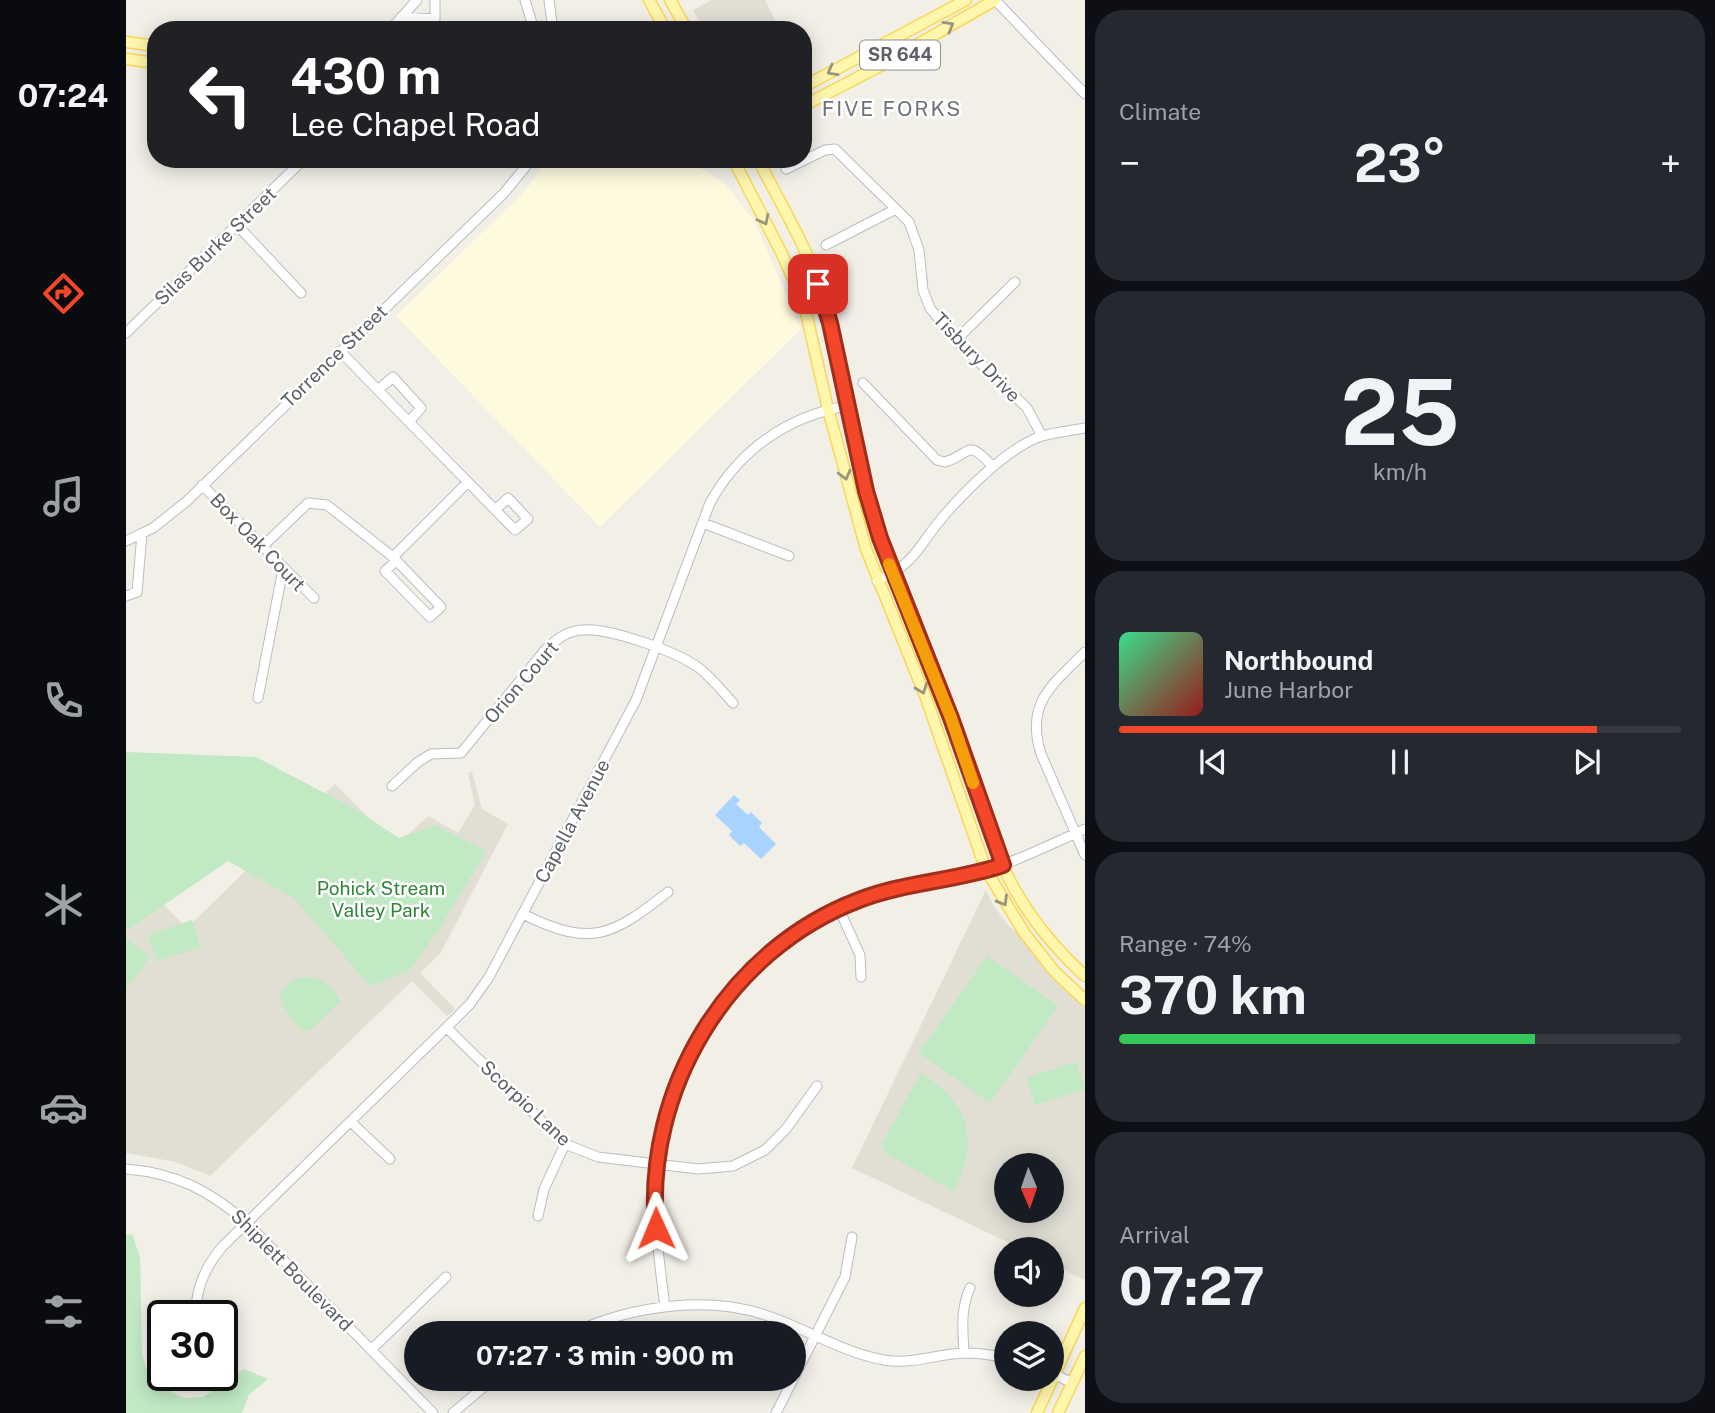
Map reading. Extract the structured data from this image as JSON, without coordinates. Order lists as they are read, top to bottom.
{
  "streets": {
    "main road": ["SR 644"],
    "street": [
      "Silas Burke Street",
      "Torrence Street",
      "Tisbury Drive",
      "Box Oak Court",
      "Orion Court",
      "Capella Avenue",
      "Scorpio Lane",
      "Shiplett Boulevard"
    ]
  },
  "crossings": [
    ["Torrence Street", "Box Oak Court"],
    ["Orion Court", "Capella Avenue"],
    ["Capella Avenue", "Scorpio Lane"],
    ["Capella Avenue", "Shiplett Boulevard"]
  ],
  "districts": ["FIVE FORKS"],
  "parks": ["Pohick Stream Valley Park"],
  "north": "bottom",
  "page": {
    "tabs": "07:24",
    "tile": [
      "Climate",
      ["25", "km/h"],
      ["Range · 74%", "370 km"],
      ["Arrival", "07:27"]
    ],
    "turn": ["430 m", "Lee Chapel Road"],
    "heat": ["−", "23°", "+"],
    "song": ["Northbound", "June Harbor"],
    "limit": "30",
    "trip": "07:27 · 3 min · 900 m"
  }
}
